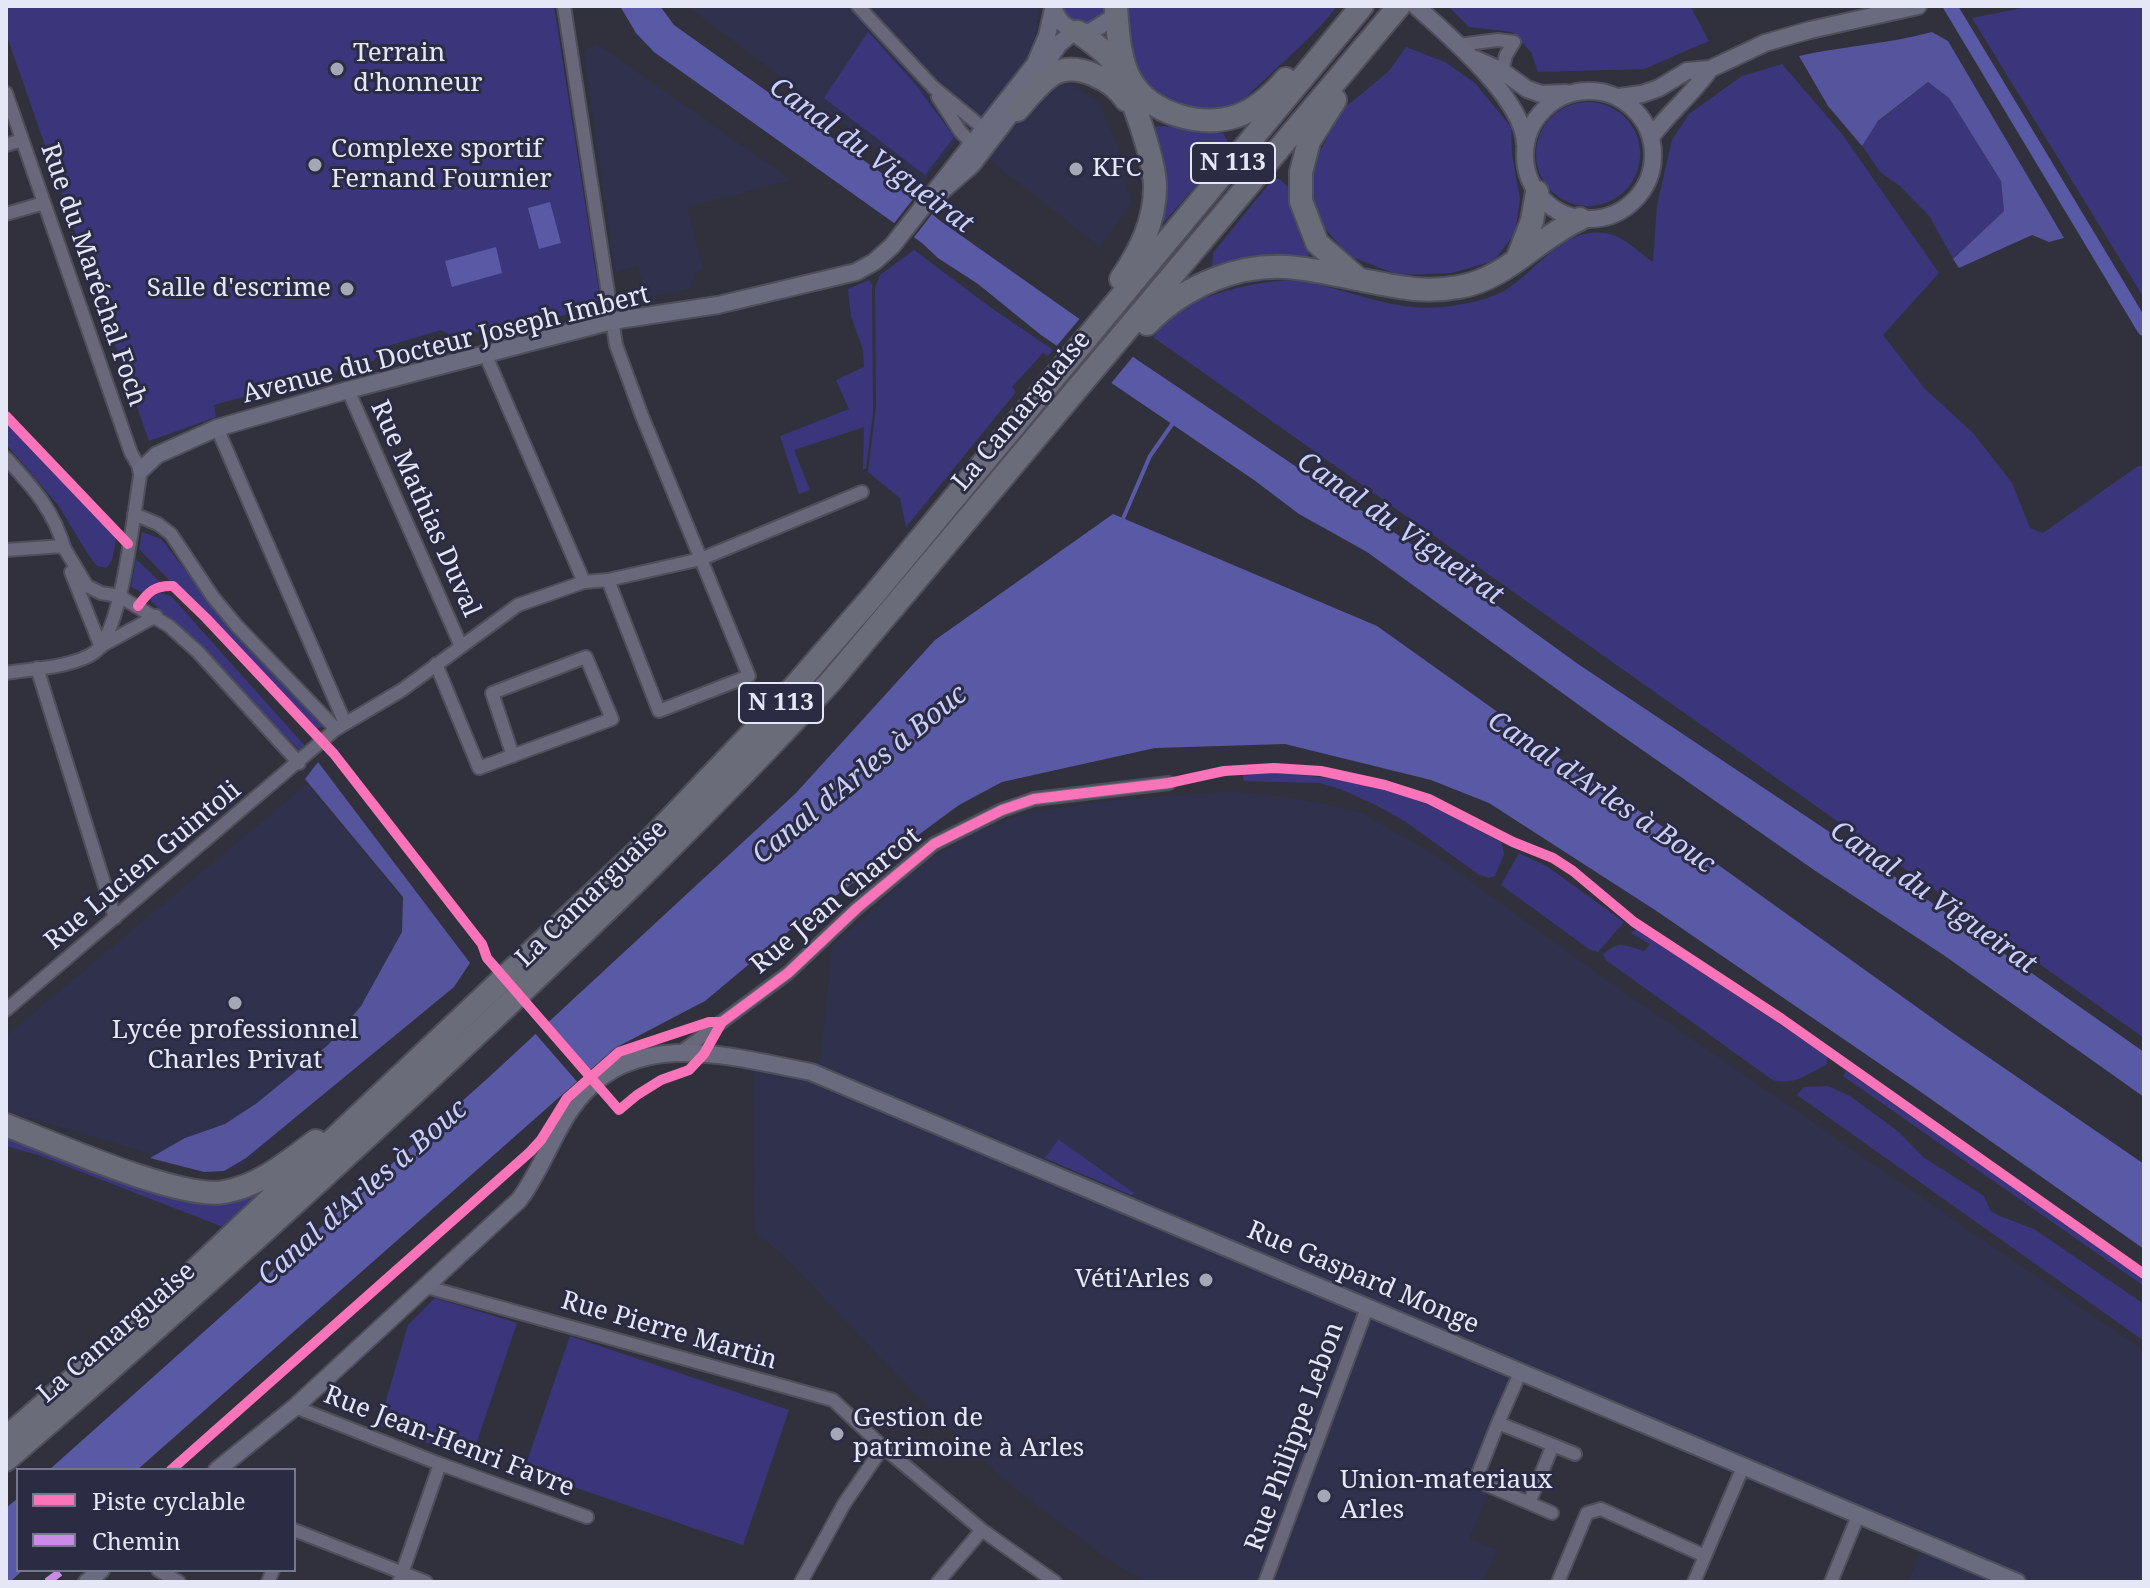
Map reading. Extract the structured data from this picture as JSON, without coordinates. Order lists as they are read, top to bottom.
{
  "streets": {
    "highway": ["N 113", "La Camarguaise"],
    "street": [
      "Rue du Maréchal Foch",
      "Avenue du Docteur Joseph Imbert",
      "Rue Mathias Duval",
      "Rue Lucien Guintoli",
      "Rue Jean Charcot",
      "Rue Gaspard Monge",
      "Rue Pierre Martin",
      "Rue Philippe Lebon",
      "Rue Jean-Henri Favre"
    ]
  },
  "crossings": [
    ["Rue du Maréchal Foch", "Avenue du Docteur Joseph Imbert"],
    ["Avenue du Docteur Joseph Imbert", "Rue Mathias Duval"],
    ["Rue Mathias Duval", "Rue Lucien Guintoli"],
    ["Rue Jean Charcot", "Rue Gaspard Monge"],
    ["Rue Jean Charcot", "Rue Pierre Martin"],
    ["Rue Jean Charcot", "Rue Jean-Henri Favre"],
    ["Rue Gaspard Monge", "Rue Philippe Lebon"]
  ],
  "water": ["Canal du Vigueirat", "Canal d'Arles à Bouc"],
  "places": [
    "Terrain d'honneur",
    "Complexe sportif Fernand Fournier",
    "KFC",
    "Salle d'escrime",
    "Lycée professionnel Charles Privat",
    "Véti'Arles",
    "Gestion de patrimoine à Arles",
    "Union-materiaux Arles"
  ],
  "legend": ["Piste cyclable", "Chemin"]
}
